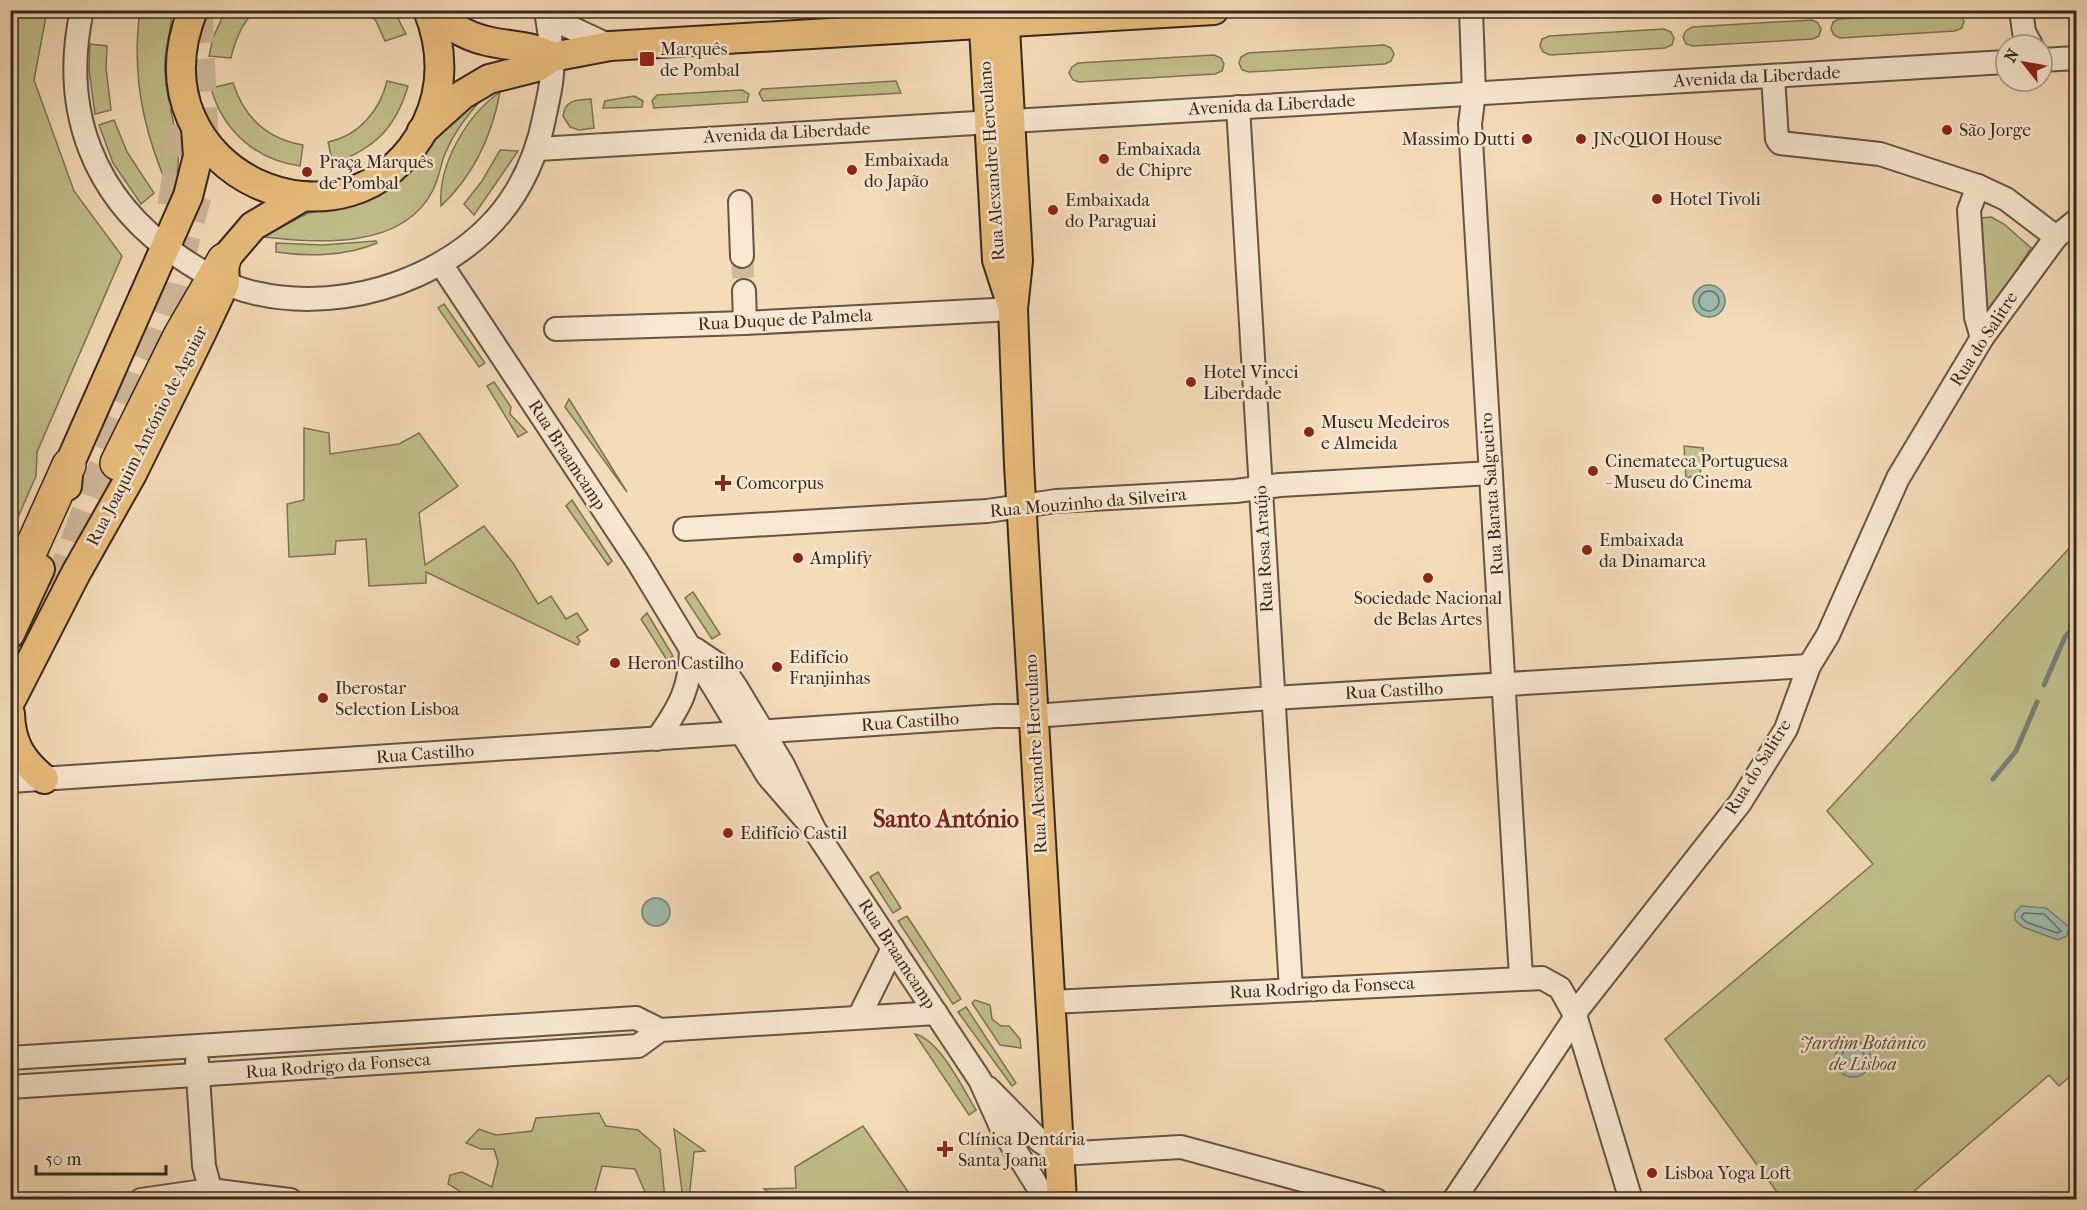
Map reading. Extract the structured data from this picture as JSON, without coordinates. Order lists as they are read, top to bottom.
{
  "streets": {
    "main road": ["Rua Alexandre Herculano", "Rua Joaquim António de Aguiar"],
    "street": [
      "Avenida da Liberdade",
      "Rua Duque de Palmela",
      "Rua do Salitre",
      "Rua Braamcamp",
      "Rua Barata Salgueiro",
      "Rua Mouzinho da Silveira",
      "Rua Rosa Araújo",
      "Rua Castilho",
      "Rua Rodrigo da Fonseca"
    ]
  },
  "crossings": [
    ["Avenida da Liberdade", "Rua Alexandre Herculano"],
    ["Avenida da Liberdade", "Rua Barata Salgueiro"],
    ["Avenida da Liberdade", "Rua Rosa Araújo"],
    ["Rua Alexandre Herculano", "Rua Duque de Palmela"],
    ["Rua Alexandre Herculano", "Rua Braamcamp"],
    ["Rua Alexandre Herculano", "Rua Mouzinho da Silveira"],
    ["Rua Alexandre Herculano", "Rua Castilho"],
    ["Rua Alexandre Herculano", "Rua Rodrigo da Fonseca"],
    ["Rua do Salitre", "Rua Castilho"],
    ["Rua do Salitre", "Rua Rodrigo da Fonseca"],
    ["Rua Braamcamp", "Rua Castilho"],
    ["Rua Braamcamp", "Rua Rodrigo da Fonseca"],
    ["Rua Barata Salgueiro", "Rua Mouzinho da Silveira"],
    ["Rua Barata Salgueiro", "Rua Castilho"],
    ["Rua Barata Salgueiro", "Rua Rodrigo da Fonseca"],
    ["Rua Mouzinho da Silveira", "Rua Rosa Araújo"],
    ["Rua Rosa Araújo", "Rua Castilho"],
    ["Rua Rosa Araújo", "Rua Rodrigo da Fonseca"]
  ],
  "districts": ["Santo António"],
  "parks": ["Jardim Botânico de Lisboa"],
  "places": {
    "transit": ["Marquês de Pombal"],
    "other": [
      "São Jorge",
      "Massimo Dutti",
      "JNcQUOI House",
      "Embaixada de Chipre",
      "Embaixada do Japão",
      "Praça Marquês de Pombal",
      "Hotel Tivoli",
      "Embaixada do Paraguai",
      "Hotel Vincci Liberdade",
      "Museu Medeiros e Almeida",
      "Cinemateca Portuguesa - Museu do Cinema",
      "Embaixada da Dinamarca",
      "Amplify",
      "Sociedade Nacional de Belas Artes",
      "Heron Castilho",
      "Edifício Franjinhas",
      "Iberostar Selection Lisboa",
      "Edifício Castil",
      "Lisboa Yoga Loft"
    ],
    "health": ["Comcorpus", "Clínica Dentária Santa Joana"]
  },
  "scale_bar": "50 m",
  "north": "top left"
}
